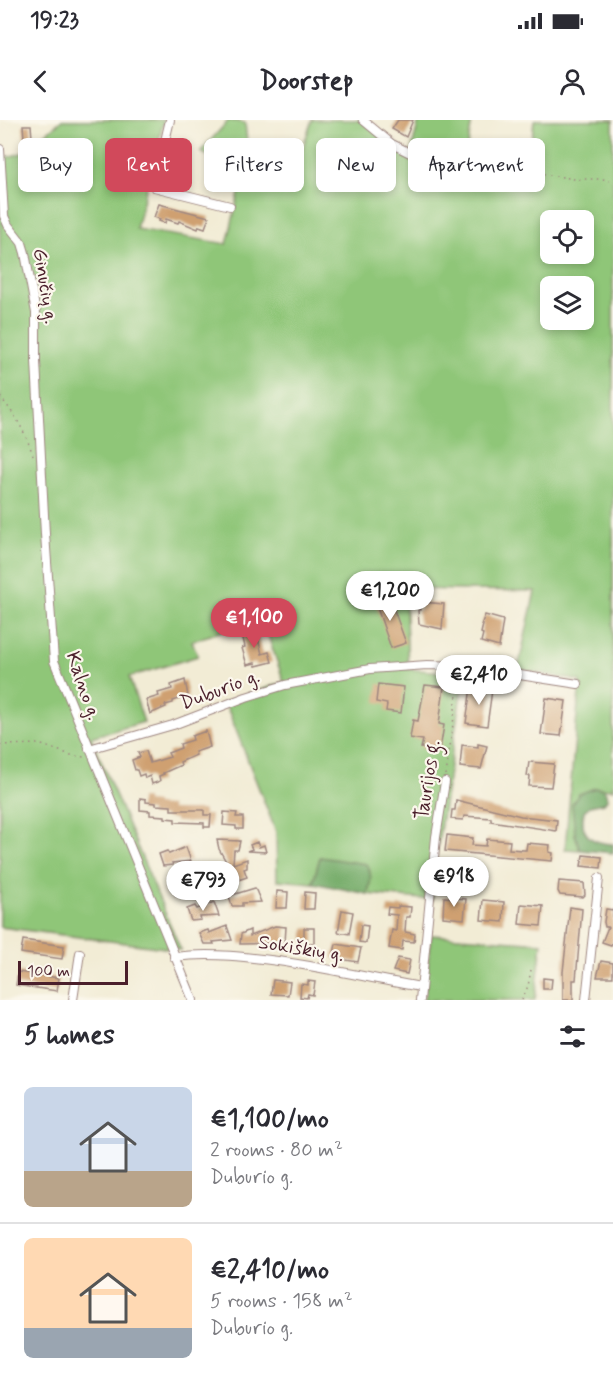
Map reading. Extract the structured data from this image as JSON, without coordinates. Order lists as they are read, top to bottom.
{
  "streets": {
    "street": [
      "Ginučių g.",
      "Kalno g.",
      "Duburio g.",
      "Taurijos g.",
      "Sokiškių g."
    ]
  },
  "crossings": [
    ["Ginučių g.", "Kalno g."],
    ["Kalno g.", "Duburio g."],
    ["Kalno g.", "Sokiškių g."],
    ["Taurijos g.", "Sokiškių g."]
  ],
  "scale_bar": "100 m",
  "page": {
    "status": "19:23",
    "header": "Doorstep",
    "chip": [
      "Buy",
      "Rent",
      "Filters",
      "New",
      "Apartment"
    ],
    "price": [
      "€1,200",
      "€1,100",
      "€2,410",
      "€918",
      "€793"
    ],
    "scale": "100 m",
    "heading": "5 homes",
    "list": [
      {
        "name": "€1,100/mo",
        "note": "2 rooms · 80 m² · Duburio g."
      },
      {
        "name": "€2,410/mo",
        "note": "5 rooms · 158 m² · Duburio g."
      }
    ]
  }
}
